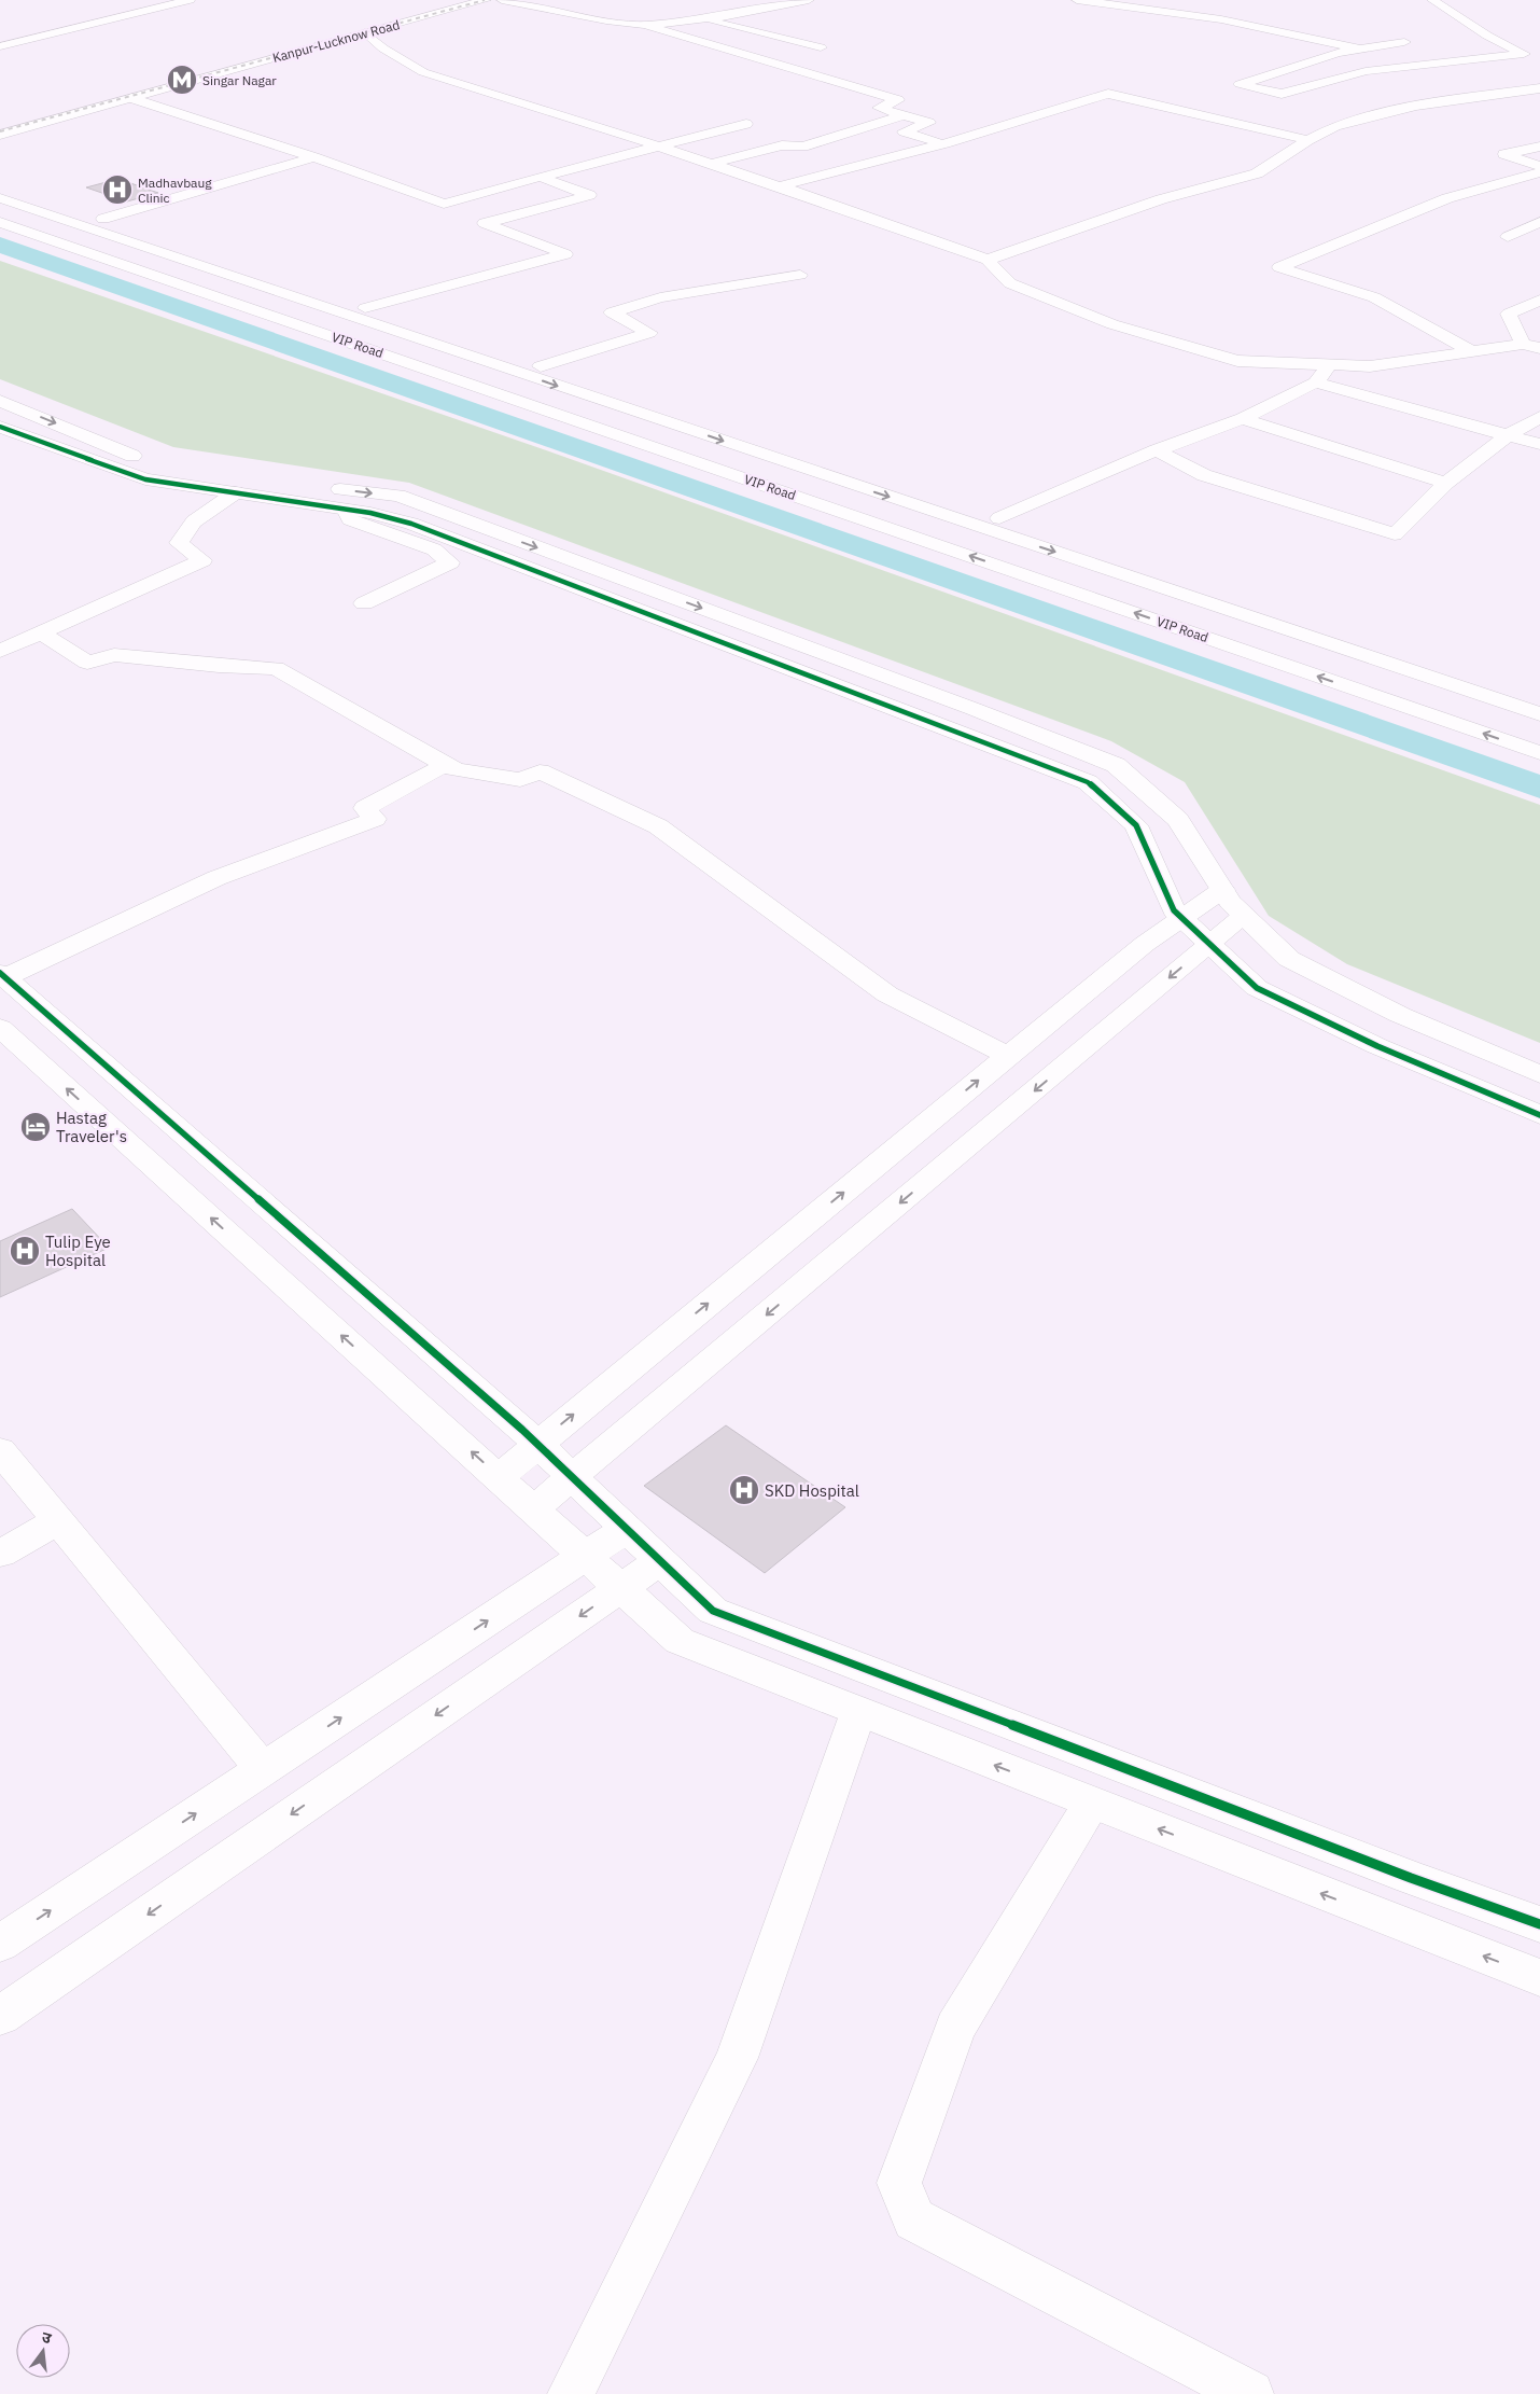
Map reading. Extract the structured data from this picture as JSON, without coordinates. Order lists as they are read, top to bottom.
{
  "streets": {
    "street": ["Kanpur-Lucknow Road", "VIP Road"]
  },
  "places": {
    "metro station": ["Singar Nagar"],
    "hospital": ["Madhavbaug Clinic", "Tulip Eye Hospital", "SKD Hospital"],
    "hotel": ["Hastag Traveler's"]
  },
  "north": "top"
}
